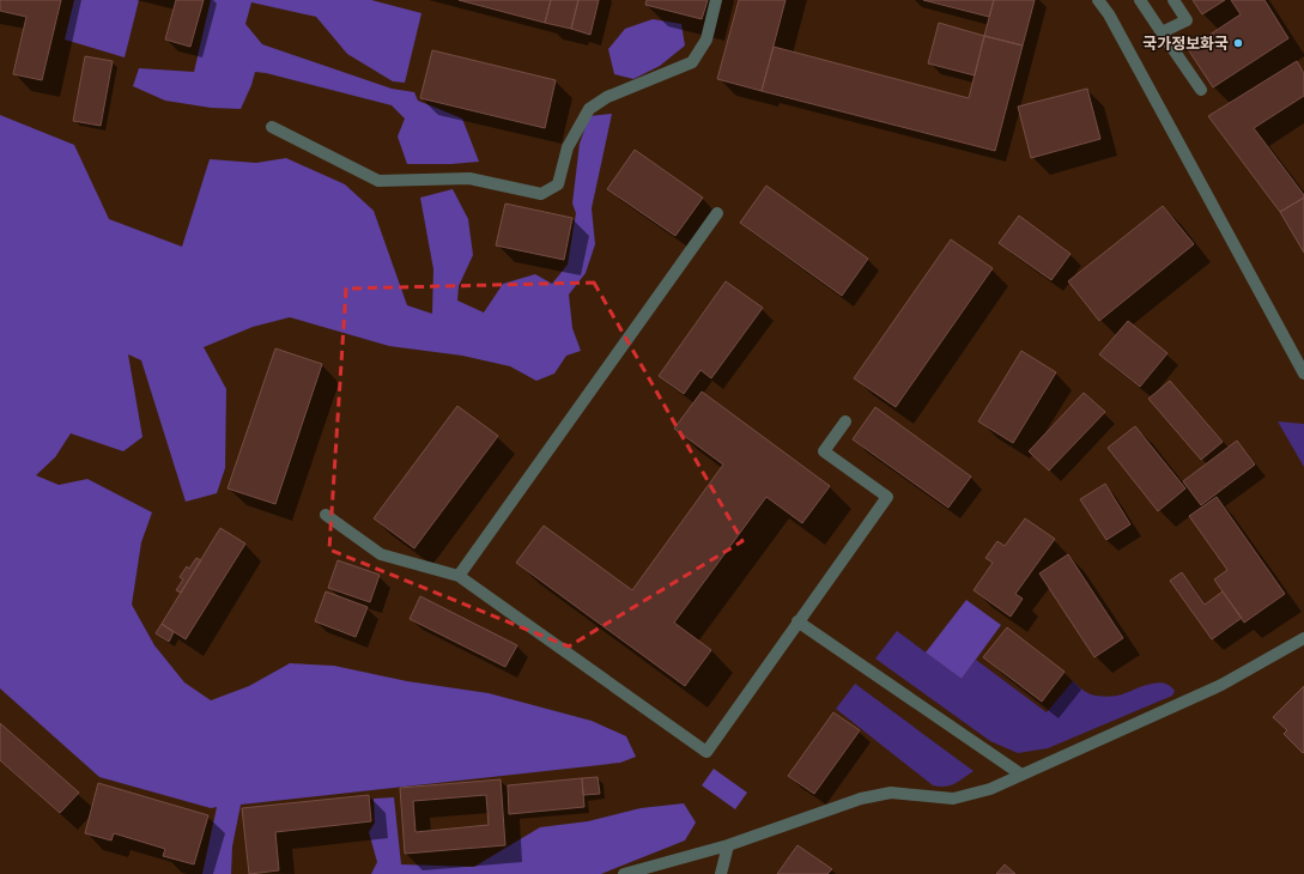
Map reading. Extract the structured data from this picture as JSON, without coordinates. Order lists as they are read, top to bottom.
{
  "places": ["국가정보화국"]
}
